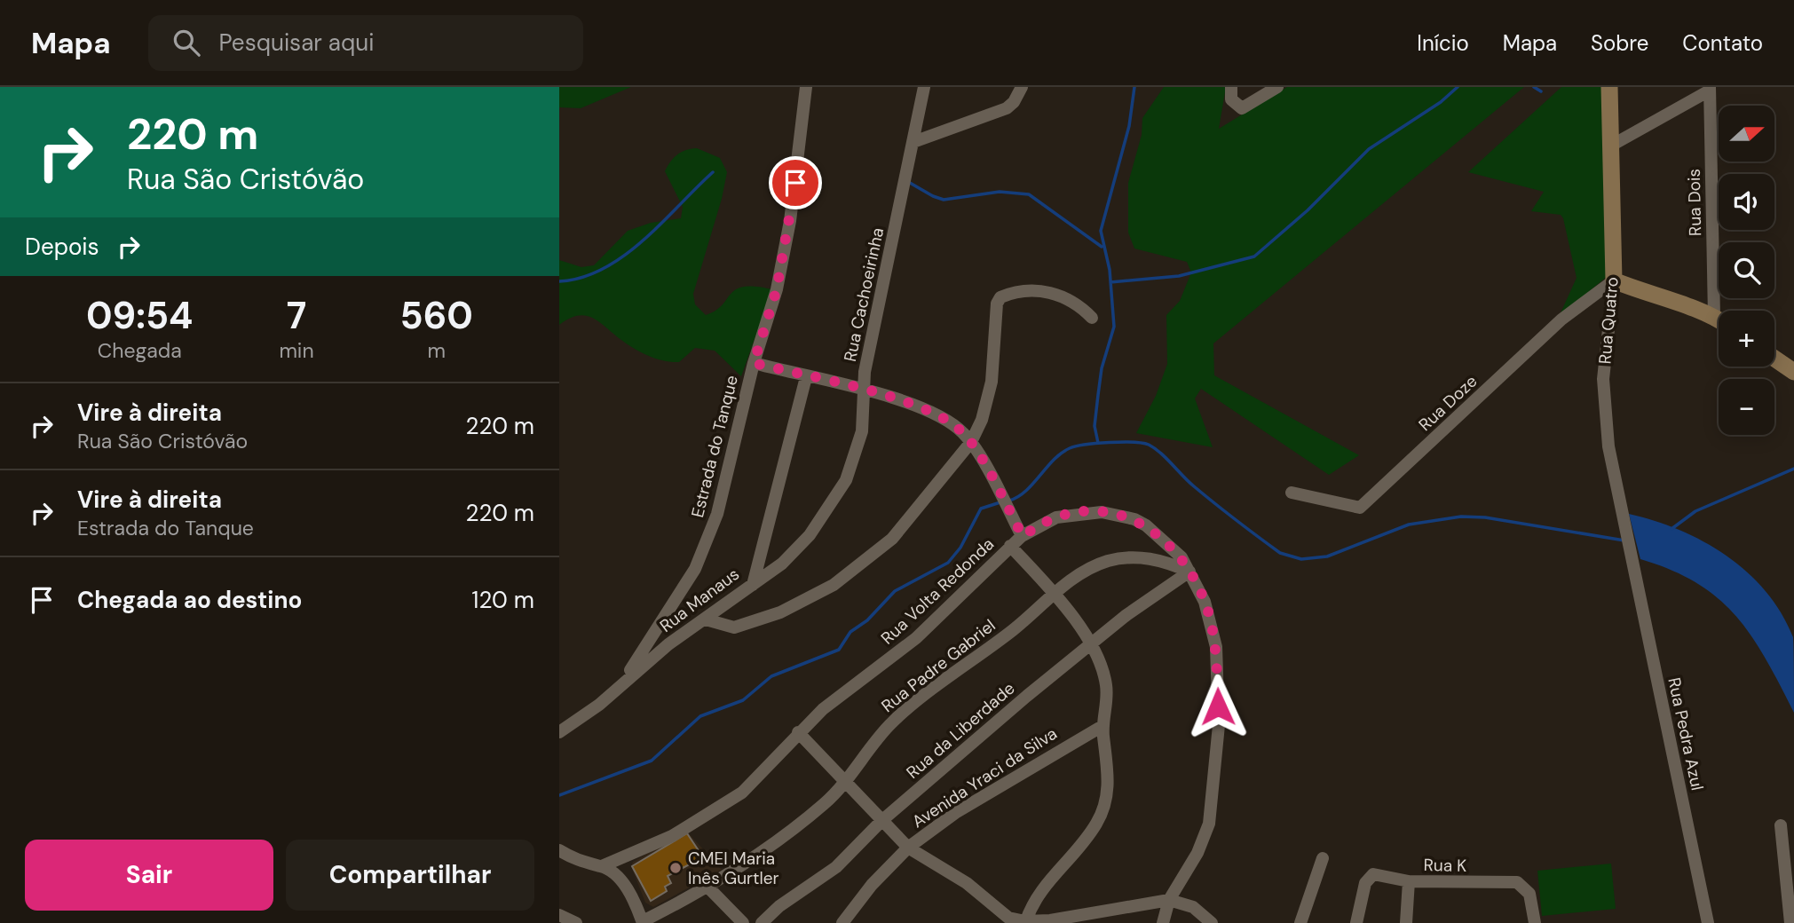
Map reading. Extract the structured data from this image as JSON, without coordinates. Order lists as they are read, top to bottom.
{
  "streets": {
    "street": [
      "Rua Dois",
      "Rua Cachoeirinha",
      "Rua Quatro",
      "Rua Doze",
      "Estrada do Tanque",
      "Rua Volta Redonda",
      "Rua Manaus",
      "Rua Padre Gabriel",
      "Rua da Liberdade",
      "Rua Pedra Azul",
      "Avenida Yraci da Silva",
      "Rua K"
    ]
  },
  "crossings": [
    ["Rua Cachoeirinha", "Rua Manaus"],
    ["Rua Quatro", "Rua Doze"],
    ["Rua Quatro", "Rua Pedra Azul"],
    ["Estrada do Tanque", "Rua Manaus"],
    ["Rua Volta Redonda", "Rua Padre Gabriel"],
    ["Rua Volta Redonda", "Rua da Liberdade"],
    ["Rua Padre Gabriel", "Rua da Liberdade"]
  ],
  "places": ["CMEI Maria Inês Gurtler"],
  "north": "right",
  "page": {
    "header": "Mapa",
    "search": "Pesquisar aqui",
    "nav": [
      "Início",
      "Mapa",
      "Sobre",
      "Contato"
    ],
    "turn": ["220 m", "Rua São Cristóvão"],
    "map_buttons": ["+", "−"],
    "then": "Depois",
    "eta": [
      "09:54",
      "Chegada",
      "7",
      "min",
      "560",
      "m"
    ],
    "list": [
      {
        "name": "Vire à direita",
        "note": "Rua São Cristóvão",
        "value": "220 m"
      },
      {
        "name": "Vire à direita",
        "note": "Estrada do Tanque",
        "value": "220 m"
      },
      {
        "name": "Chegada ao destino",
        "value": "120 m"
      }
    ],
    "buttons": ["Sair", "Compartilhar"]
  }
}
